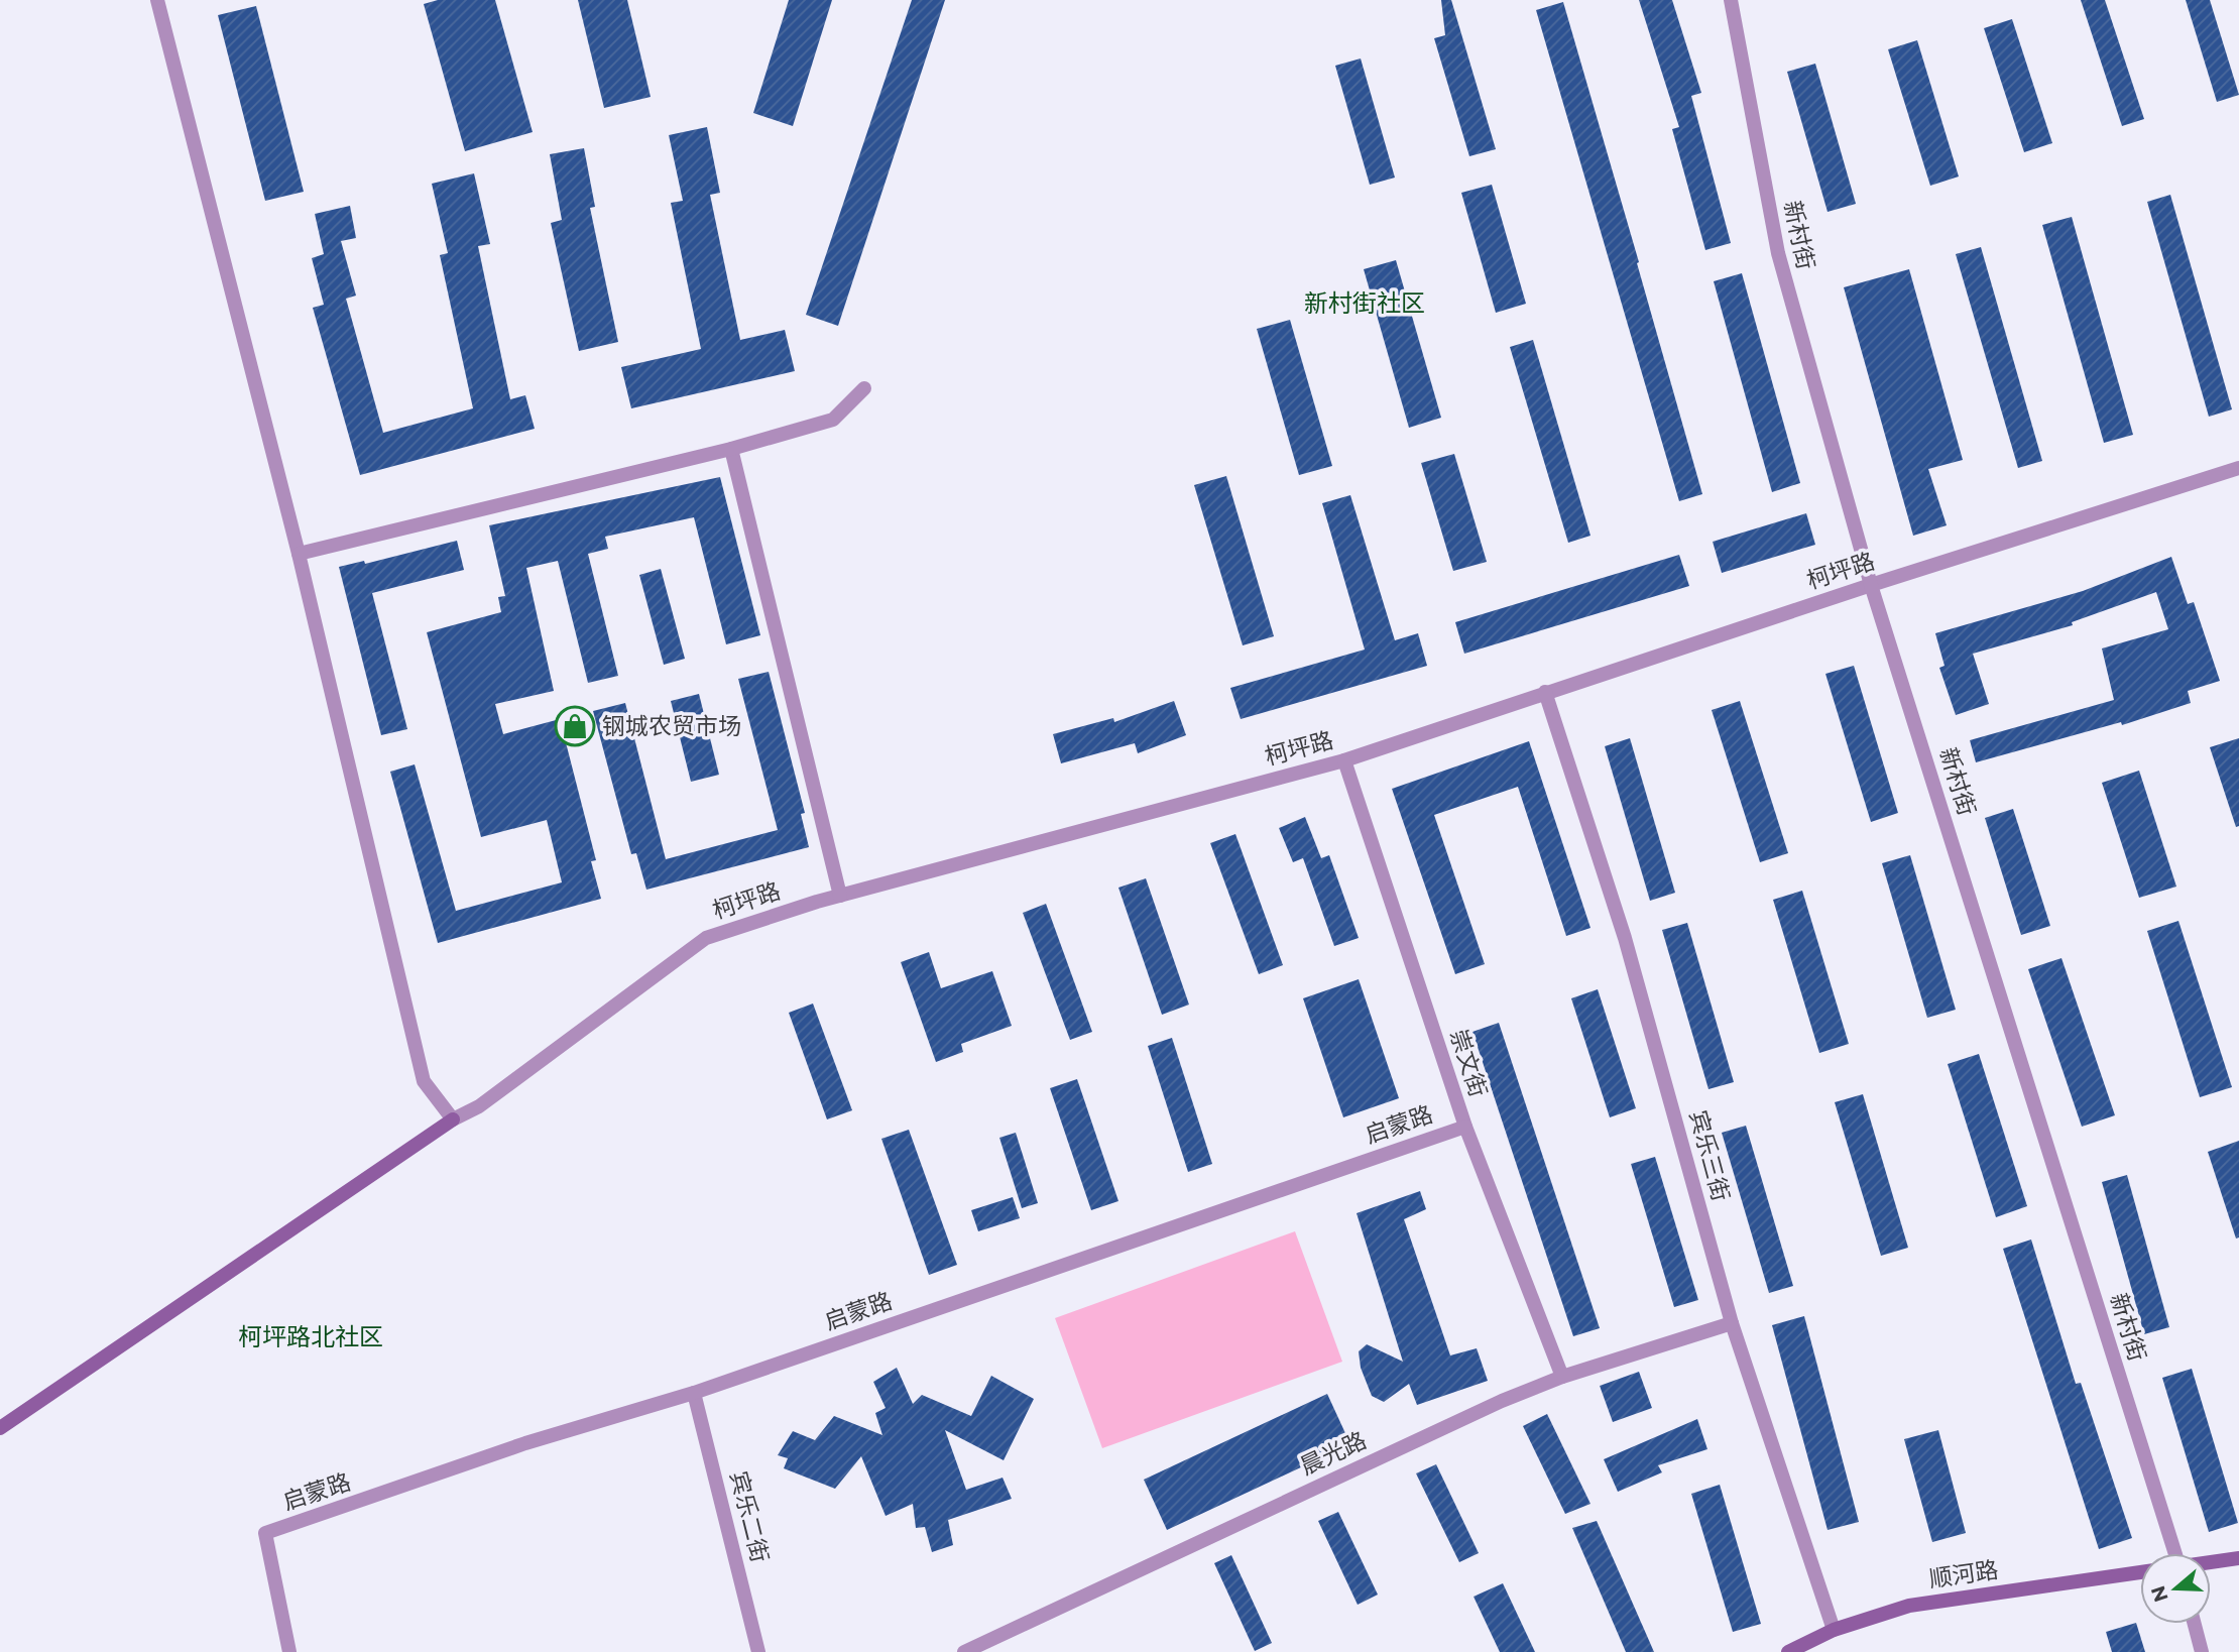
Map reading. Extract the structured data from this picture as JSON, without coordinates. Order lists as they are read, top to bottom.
{
  "streets": {
    "street": [
      "新村街",
      "柯坪路",
      "崇文街",
      "启蒙路",
      "宾乐三街",
      "晨光路",
      "宾乐二街",
      "顺河路"
    ]
  },
  "crossings": [
    ["新村街", "柯坪路"],
    ["柯坪路", "崇文街"],
    ["柯坪路", "宾乐三街"],
    ["崇文街", "启蒙路"],
    ["崇文街", "晨光路"],
    ["启蒙路", "宾乐二街"],
    ["宾乐三街", "晨光路"],
    ["宾乐三街", "顺河路"]
  ],
  "districts": ["新村街社区", "柯坪路北社区"],
  "places": {
    "shop": ["钢城农贸市场"]
  },
  "north": "left"
}
